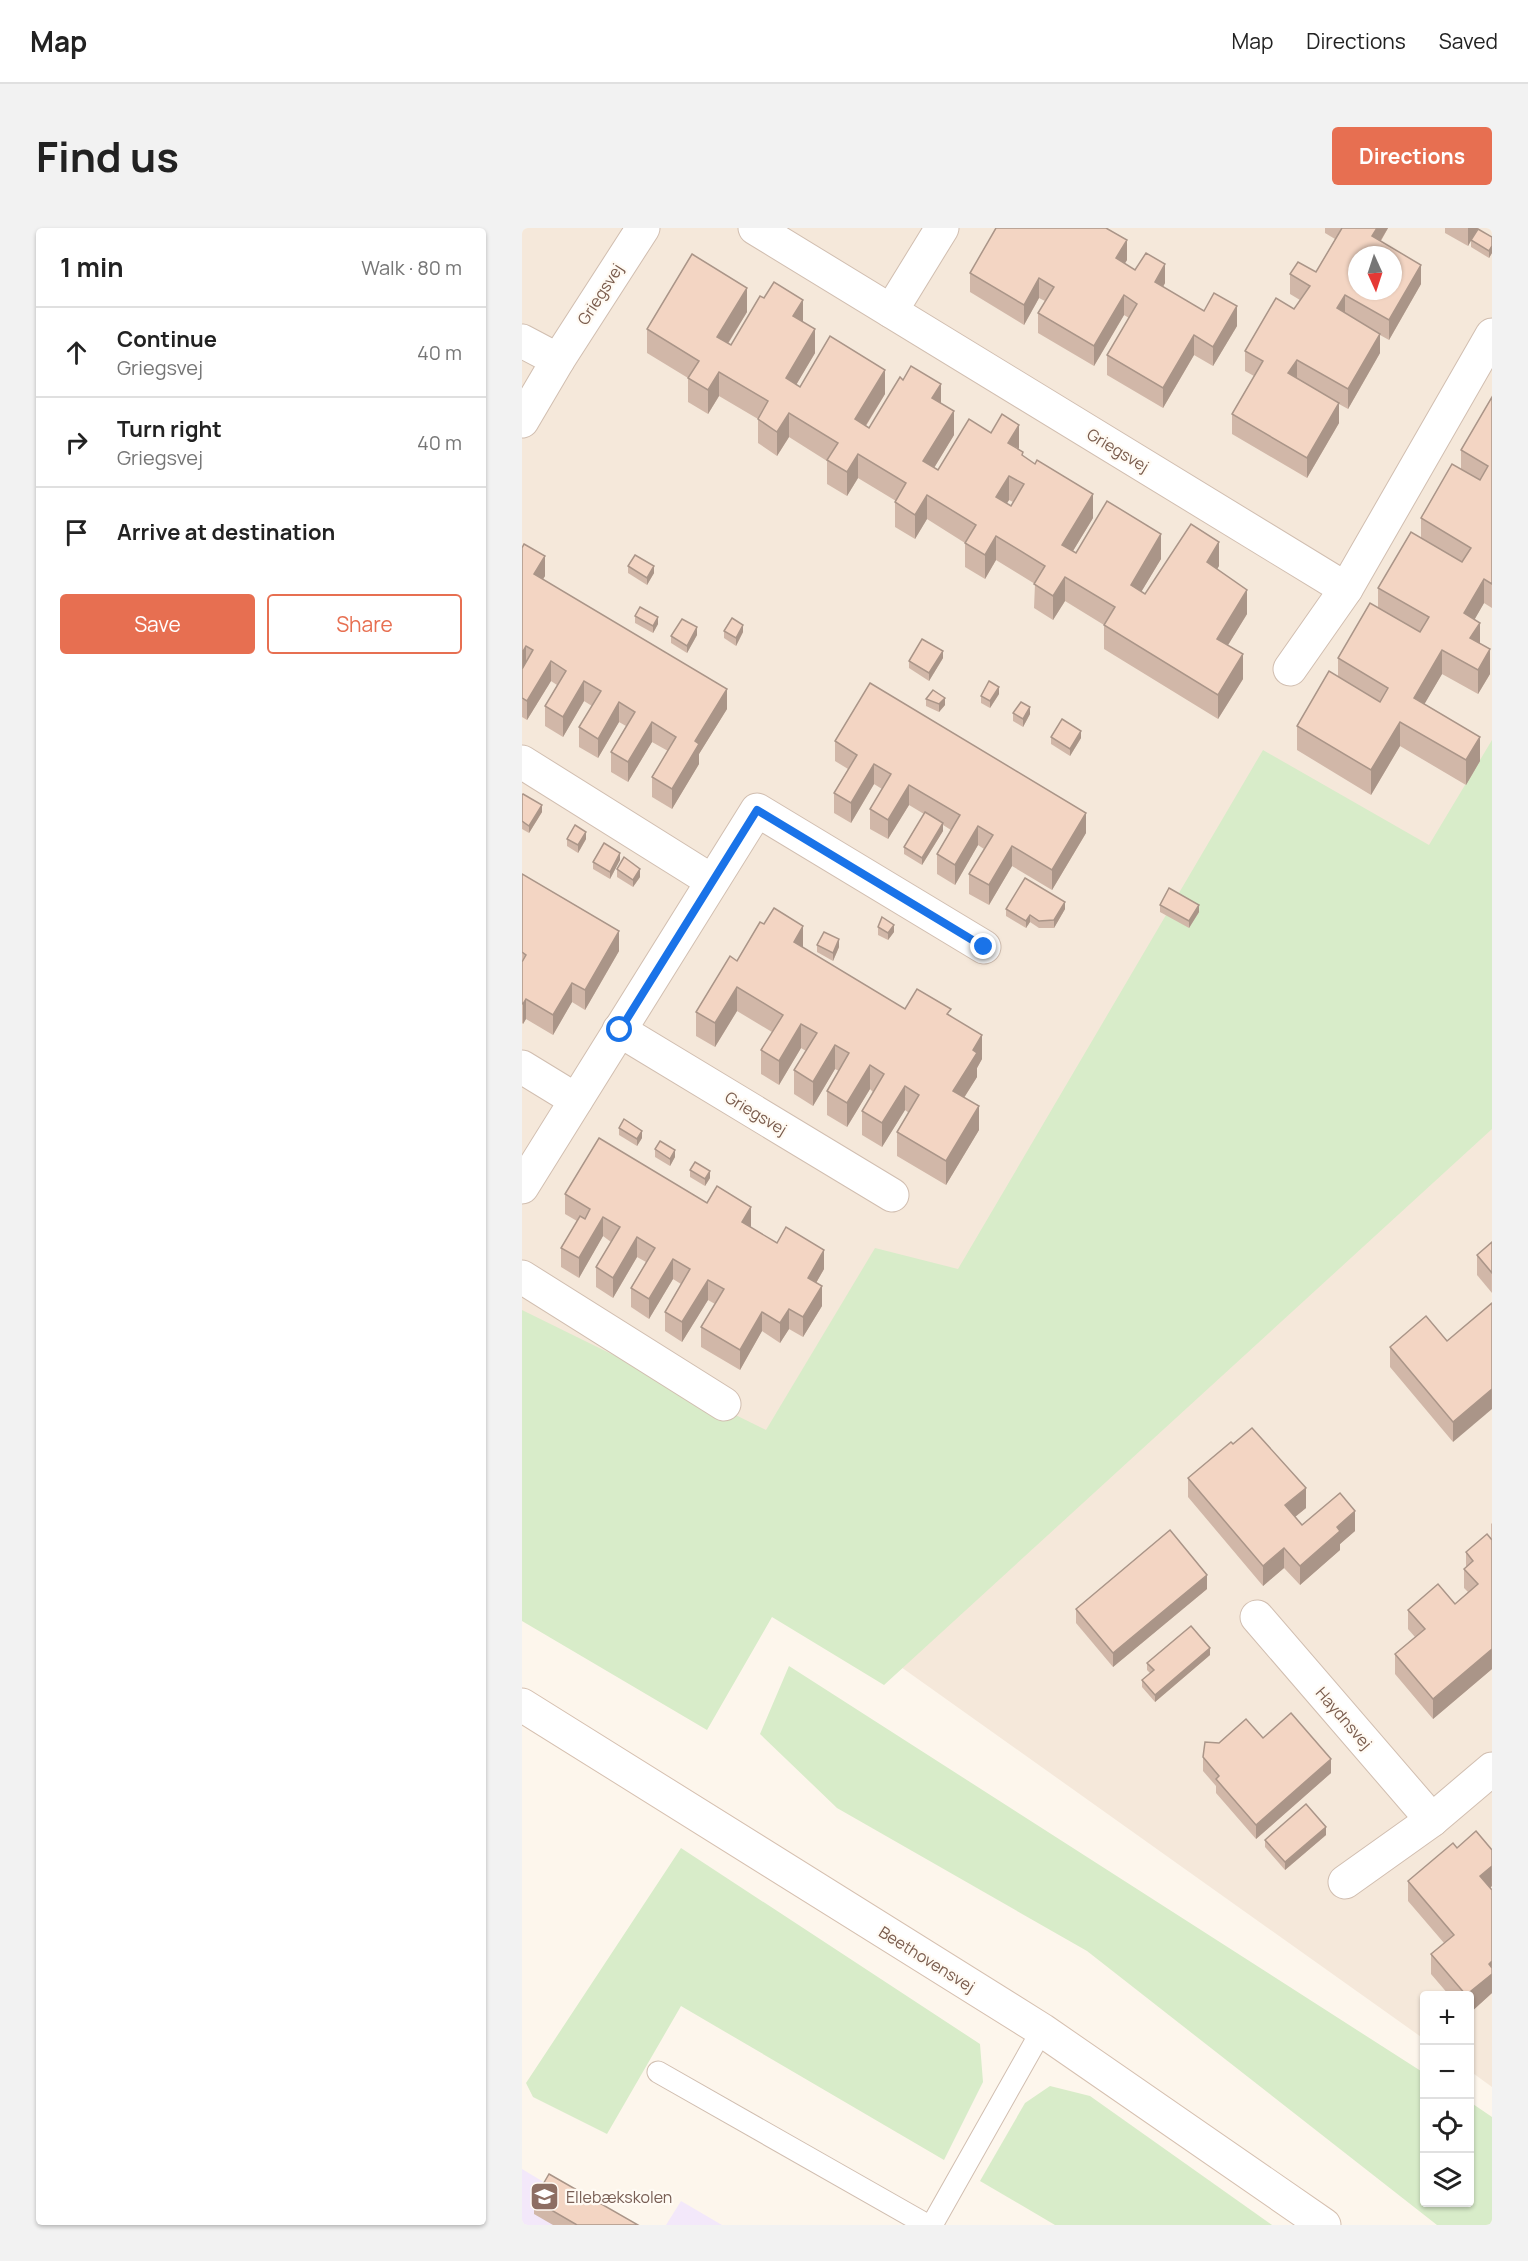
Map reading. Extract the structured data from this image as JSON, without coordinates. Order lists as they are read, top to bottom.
{
  "streets": {
    "street": ["Griegsvej", "Haydnsvej", "Beethovensvej"]
  },
  "places": {
    "school or university": ["Ellebækskolen"]
  },
  "north": "bottom",
  "page": {
    "header": "Map",
    "nav": ["Map", "Directions", "Saved"],
    "title": "Find us",
    "buttons": [
      "Directions",
      ["Save", "Share"]
    ],
    "heading": ["1 min", "Walk · 80 m"],
    "list": [
      ["Continue", "Griegsvej", "40 m"],
      ["Turn right", "Griegsvej", "40 m"],
      "Arrive at destination"
    ],
    "map_buttons": ["+", "−"]
  }
}
